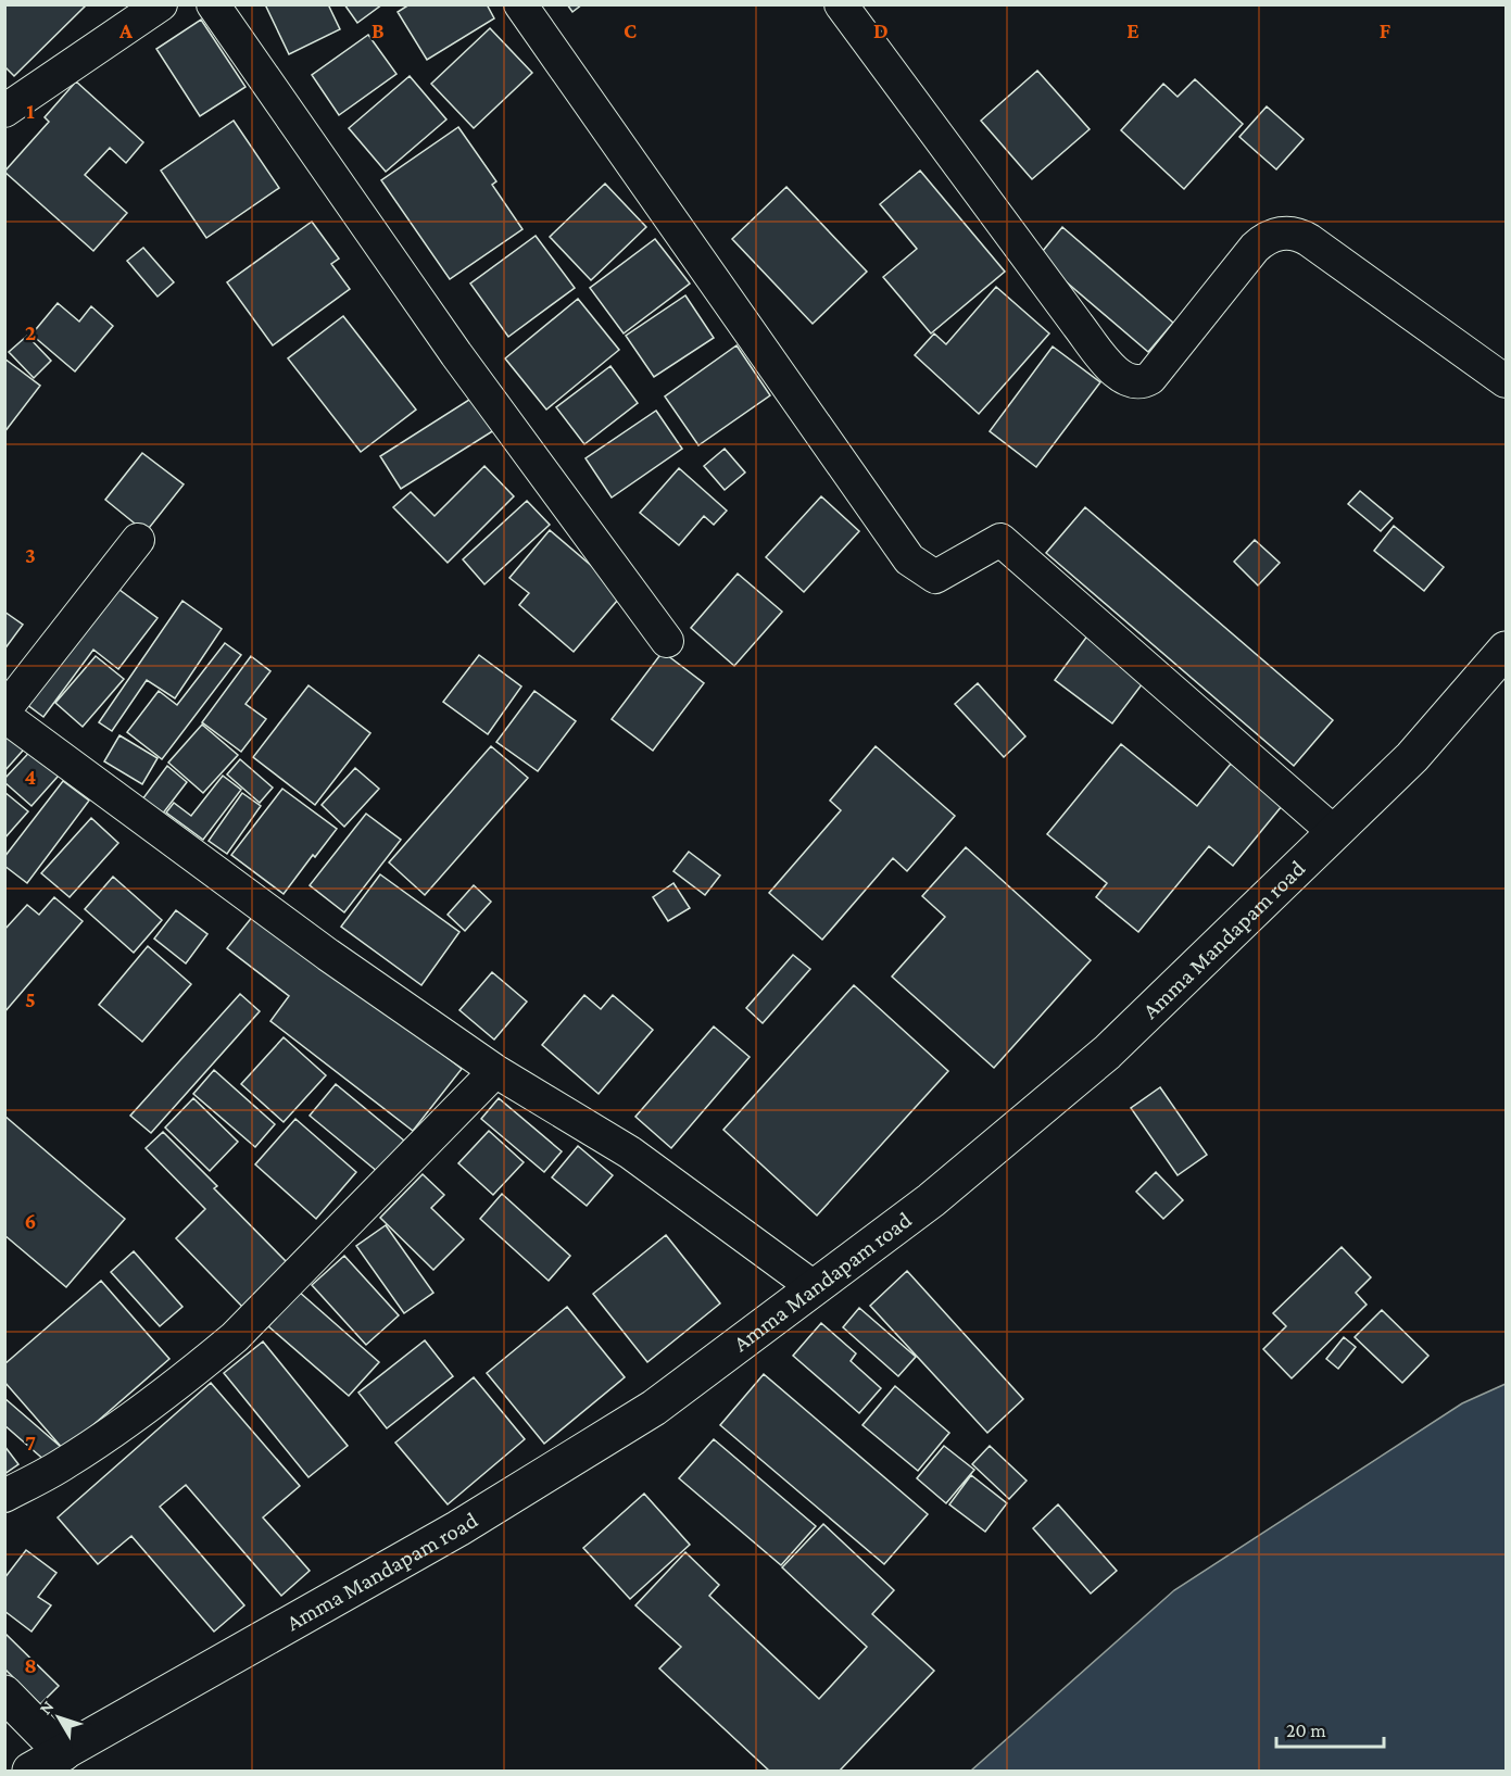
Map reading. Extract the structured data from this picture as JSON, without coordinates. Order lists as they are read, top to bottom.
{
  "streets": {
    "main road": ["Amma Mandapam road"]
  },
  "scale_bar": "20 m",
  "north": "top left",
  "grid": {
    "columns": [
      "A",
      "B",
      "C",
      "D",
      "E",
      "F"
    ],
    "rows": [
      "1",
      "2",
      "3",
      "4",
      "5",
      "6",
      "7",
      "8"
    ]
  }
}
